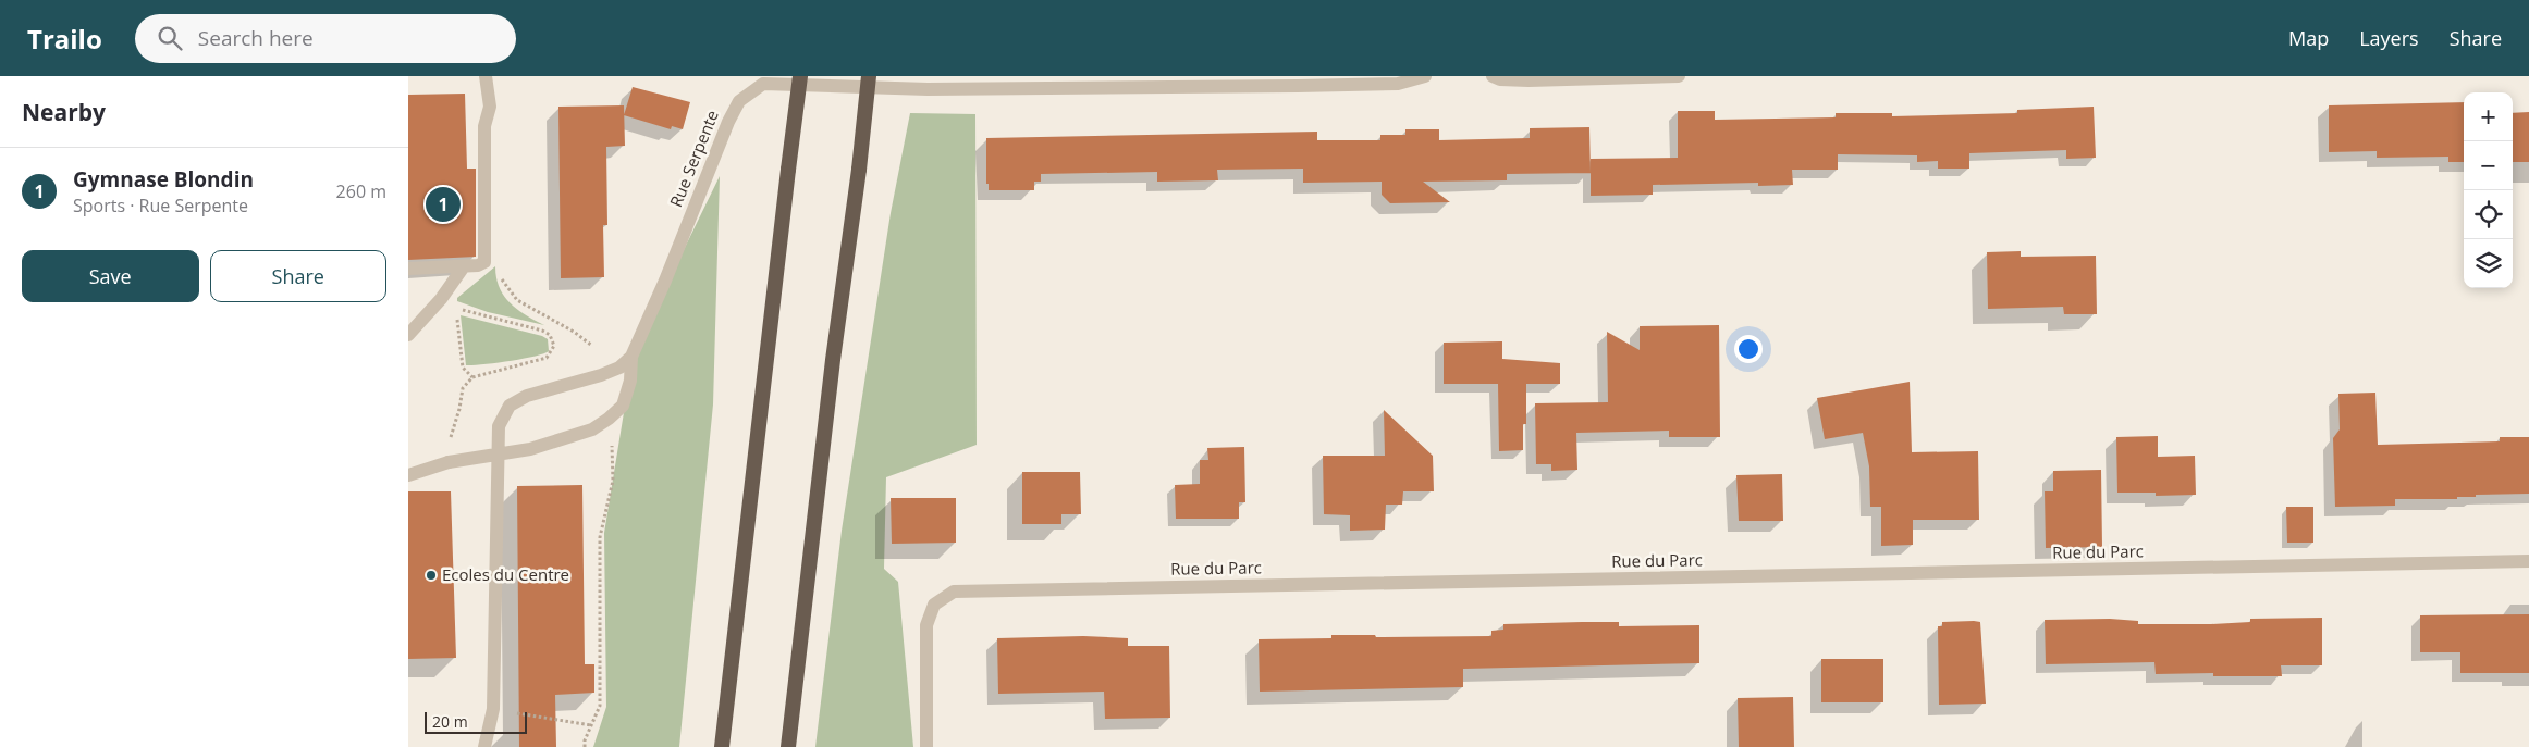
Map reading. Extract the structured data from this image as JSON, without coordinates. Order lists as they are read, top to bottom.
{
  "streets": {
    "street": ["Rue Serpente", "Rue du Parc"]
  },
  "places": ["Ecoles du Centre"],
  "scale_bar": "20 m",
  "page": {
    "header": "Trailo",
    "search": "Search here",
    "nav": ["Map", "Layers", "Share"],
    "heading": "Nearby",
    "map_buttons": ["+", "−"],
    "list": [
      {
        "mark": "1",
        "name": "Gymnase Blondin",
        "note": "Sports · Rue Serpente",
        "value": "260 m"
      }
    ],
    "pins": "1",
    "buttons": ["Save", "Share"],
    "scale": "20 m"
  }
}
